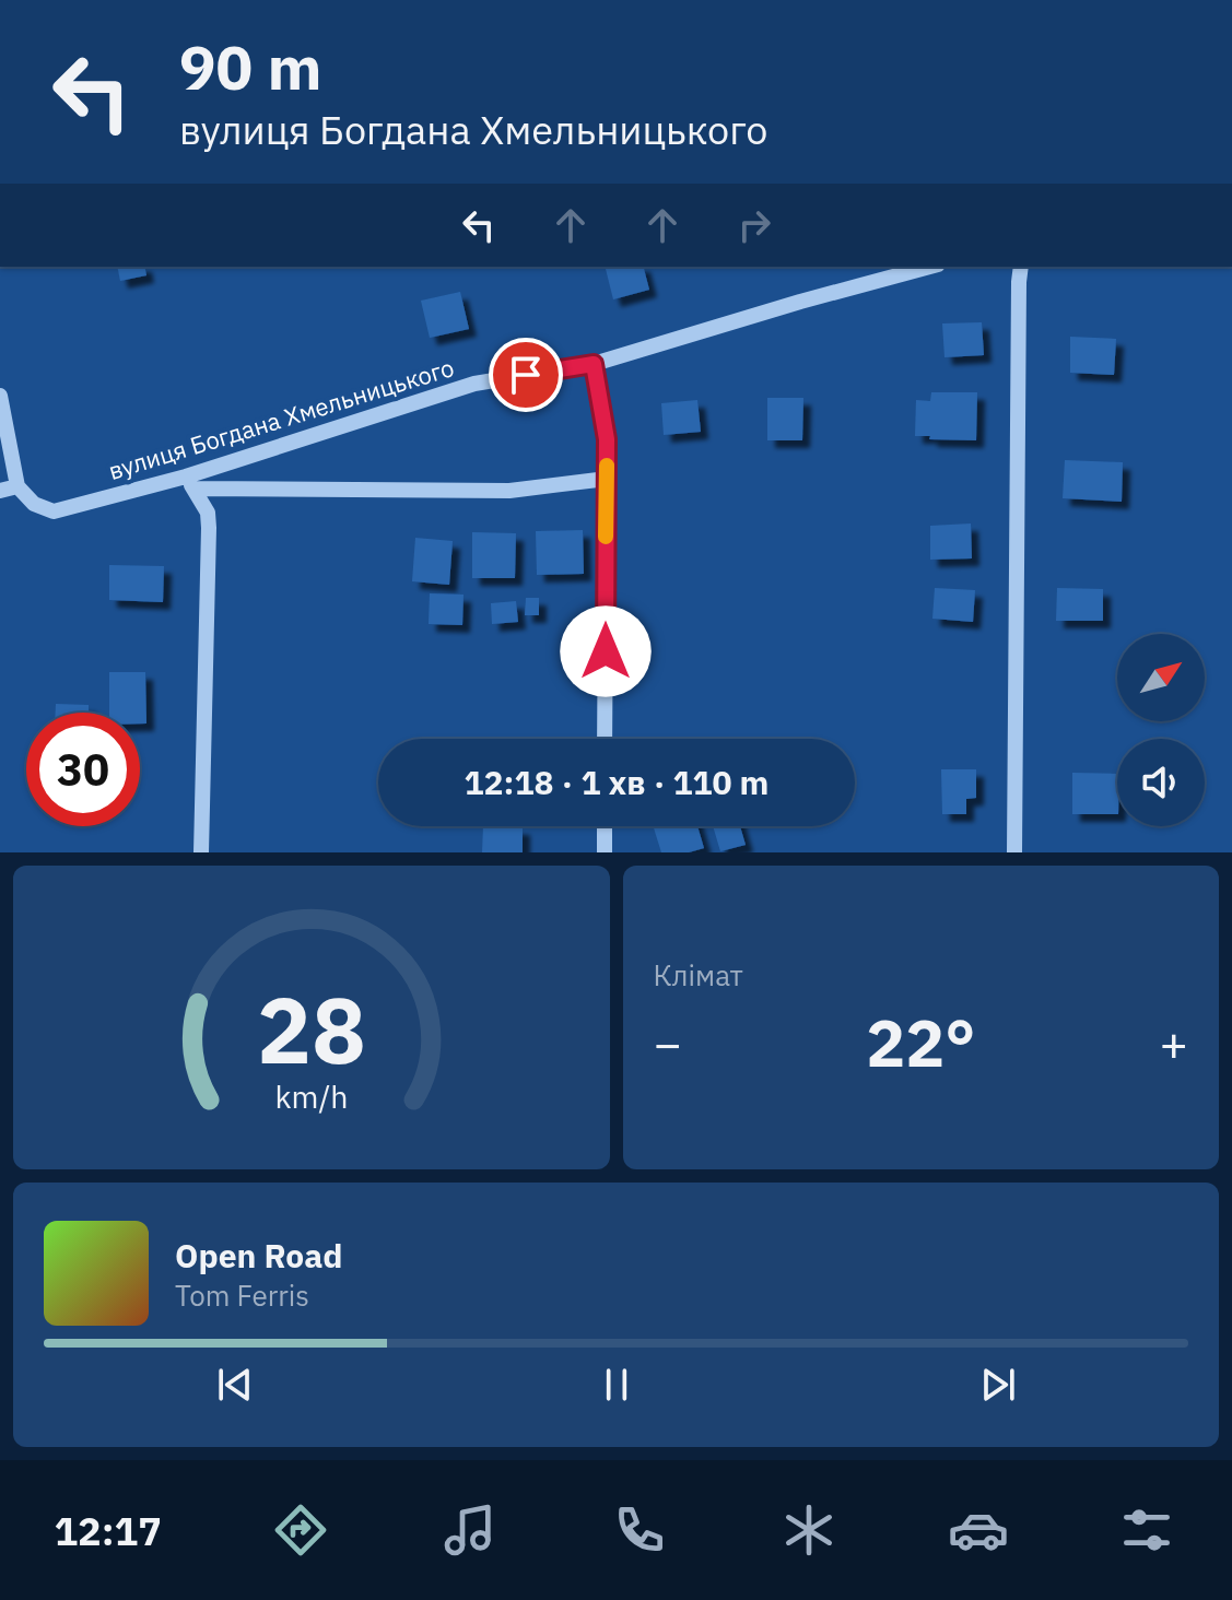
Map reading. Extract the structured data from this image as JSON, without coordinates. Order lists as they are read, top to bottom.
{
  "streets": {
    "street": ["вулиця Богдана Хмельницького"]
  },
  "north": "top right",
  "page": {
    "turn": ["90 m", "вулиця Богдана Хмельницького"],
    "limit": "30",
    "trip": "12:18 · 1 хв · 110 m",
    "tile": "Клімат",
    "heat": ["−", "22°", "+"],
    "song": ["Open Road", "Tom Ferris"],
    "tabs": "12:17",
    "gauge": ["28", "km/h"]
  }
}
